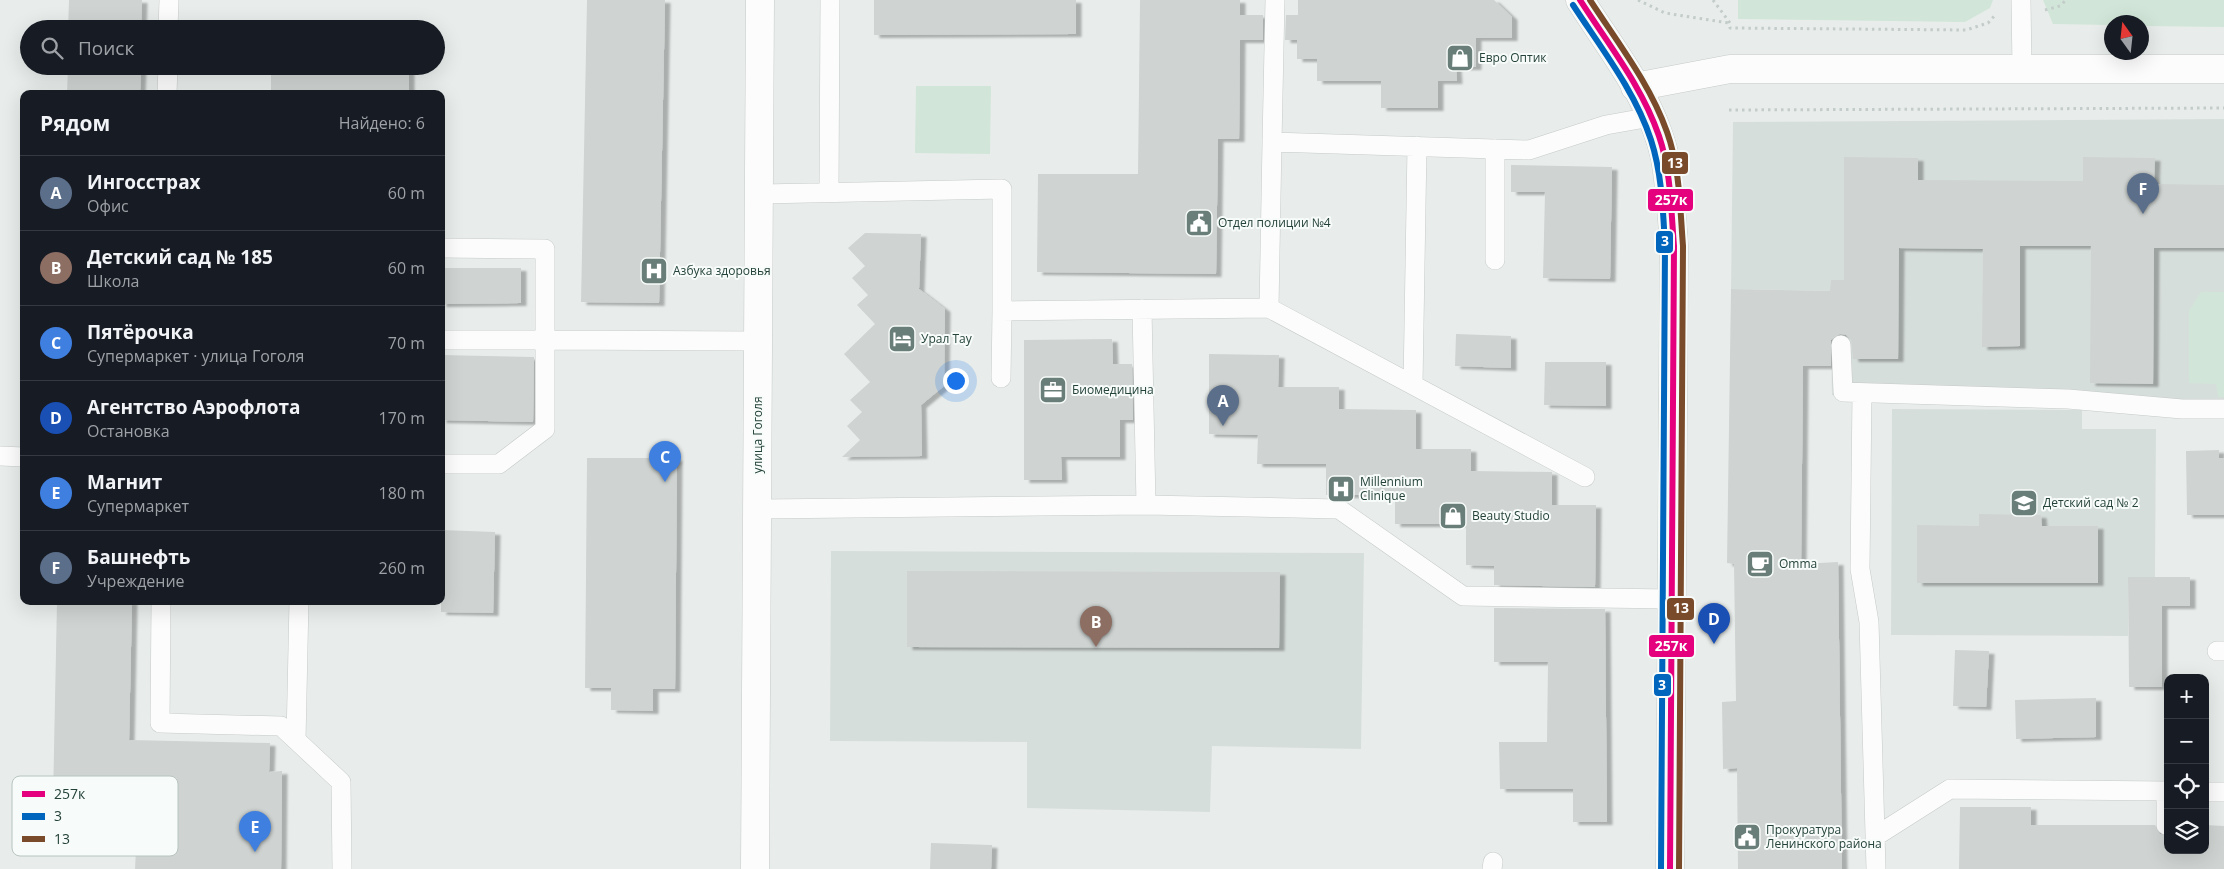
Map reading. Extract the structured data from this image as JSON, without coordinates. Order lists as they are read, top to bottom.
{
  "streets": {
    "street": ["улица Гоголя"]
  },
  "places": {
    "shop": ["Евро Оптик", "Beauty Studio"],
    "public building": ["Отдел полиции №4", "Прокуратура Ленинского района"],
    "hospital": ["Азбука здоровья", "Millennium Clinique"],
    "hotel": ["Урал Тау"],
    "office": ["Биомедицина"],
    "school or university": ["Детский сад № 2"],
    "cafe": ["Omma"]
  },
  "lines": ["transit line 257к", "transit line 13", "transit line 3"],
  "legend": ["257к", "3", "13"],
  "north": "top",
  "page": {
    "search": "Поиск",
    "heading": ["Рядом", "Найдено: 6"],
    "list": [
      {
        "mark": "A",
        "name": "Ингосстрах",
        "note": "Офис",
        "value": "60 m"
      },
      {
        "mark": "B",
        "name": "Детский сад № 185",
        "note": "Школа",
        "value": "60 m"
      },
      {
        "mark": "C",
        "name": "Пятёрочка",
        "note": "Супермаркет · улица Гоголя",
        "value": "70 m"
      },
      {
        "mark": "D",
        "name": "Агентство Аэрофлота",
        "note": "Остановка",
        "value": "170 m"
      },
      {
        "mark": "E",
        "name": "Магнит",
        "note": "Супермаркет",
        "value": "180 m"
      },
      {
        "mark": "F",
        "name": "Башнефть",
        "note": "Учреждение",
        "value": "260 m"
      }
    ],
    "pins": [
      "F",
      "A",
      "C",
      "D",
      "B",
      "E"
    ],
    "map_buttons": ["+", "−"]
  }
}
